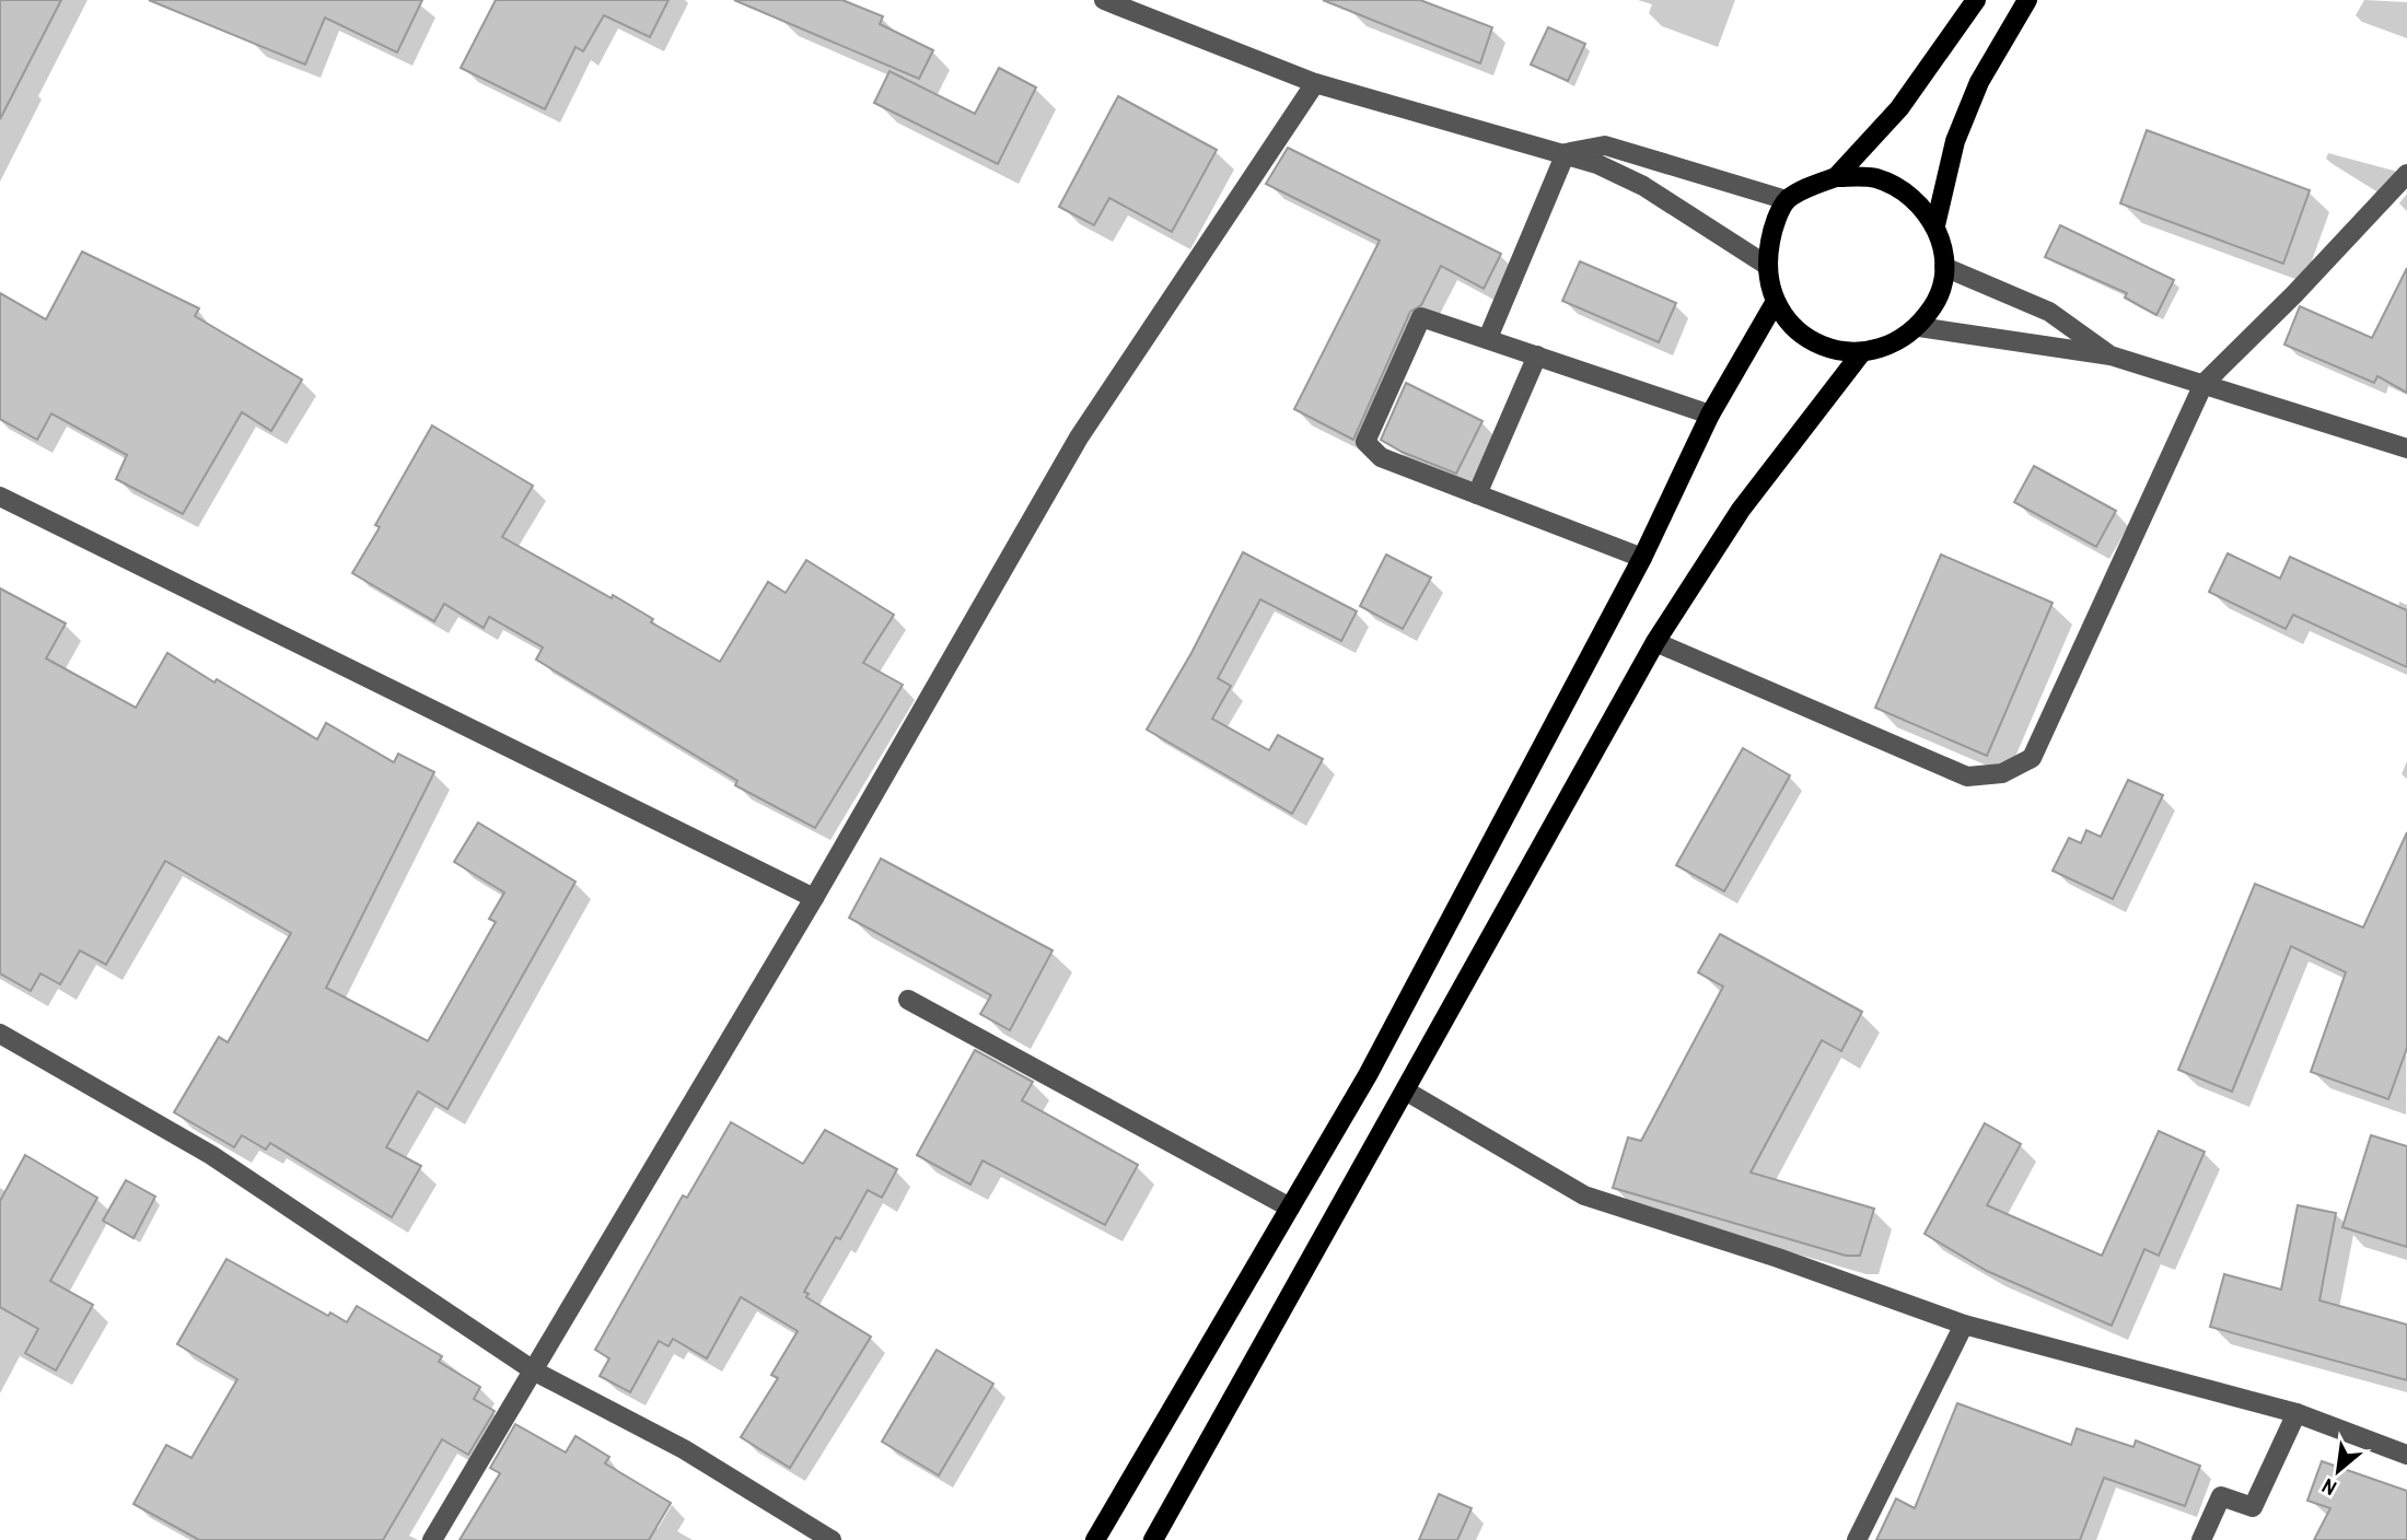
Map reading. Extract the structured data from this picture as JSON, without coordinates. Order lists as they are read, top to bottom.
{
  "north": "bottom left"
}
